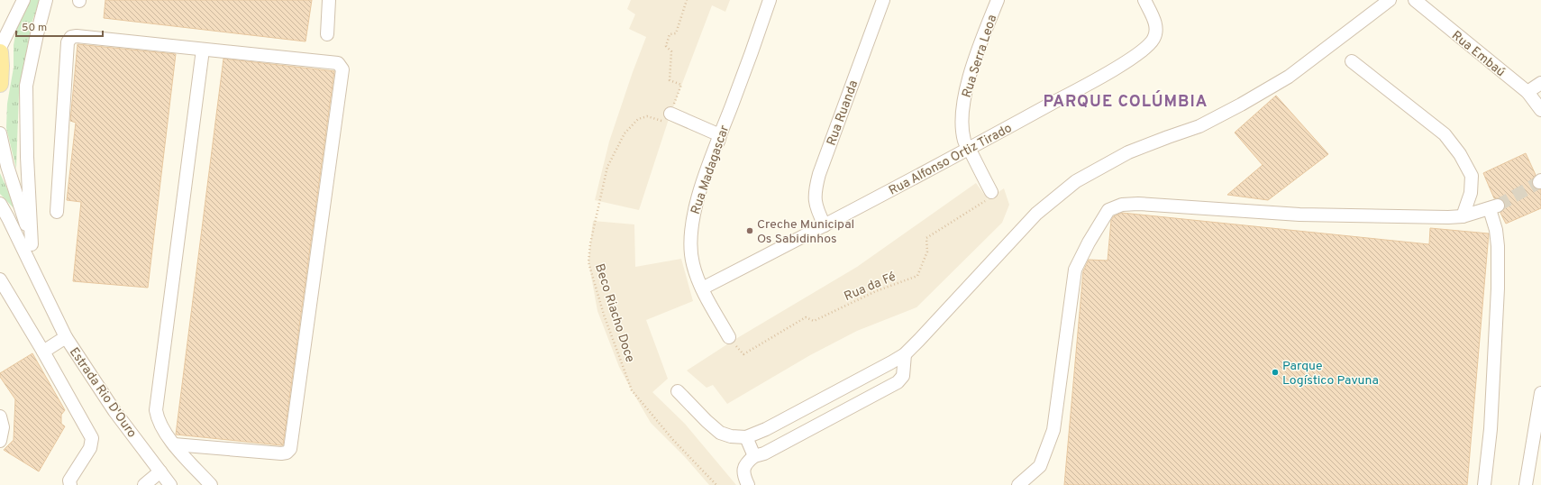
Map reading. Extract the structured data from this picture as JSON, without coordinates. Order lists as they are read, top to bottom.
{
  "streets": {
    "street": [
      "Rua Embaú",
      "Rua Serra Leoa",
      "Rua Ruanda",
      "Rua Alfonso Ortiz Tirado",
      "Rua Madagascar",
      "Estrada Rio D'Ouro"
    ],
    "path": ["Rua da Fé", "Beco Riacho Doce"]
  },
  "crossings": [
    ["Rua Serra Leoa", "Rua Alfonso Ortiz Tirado"],
    ["Rua Serra Leoa", "Rua da Fé"],
    ["Rua Ruanda", "Rua Alfonso Ortiz Tirado"],
    ["Rua Alfonso Ortiz Tirado", "Rua Madagascar"],
    ["Rua Madagascar", "Rua da Fé"]
  ],
  "districts": ["PARQUE COLÚMBIA"],
  "places": ["Creche Municipal Os Sabidinhos", "Parque Logístico Pavuna"],
  "scale_bar": "50 m"
}
